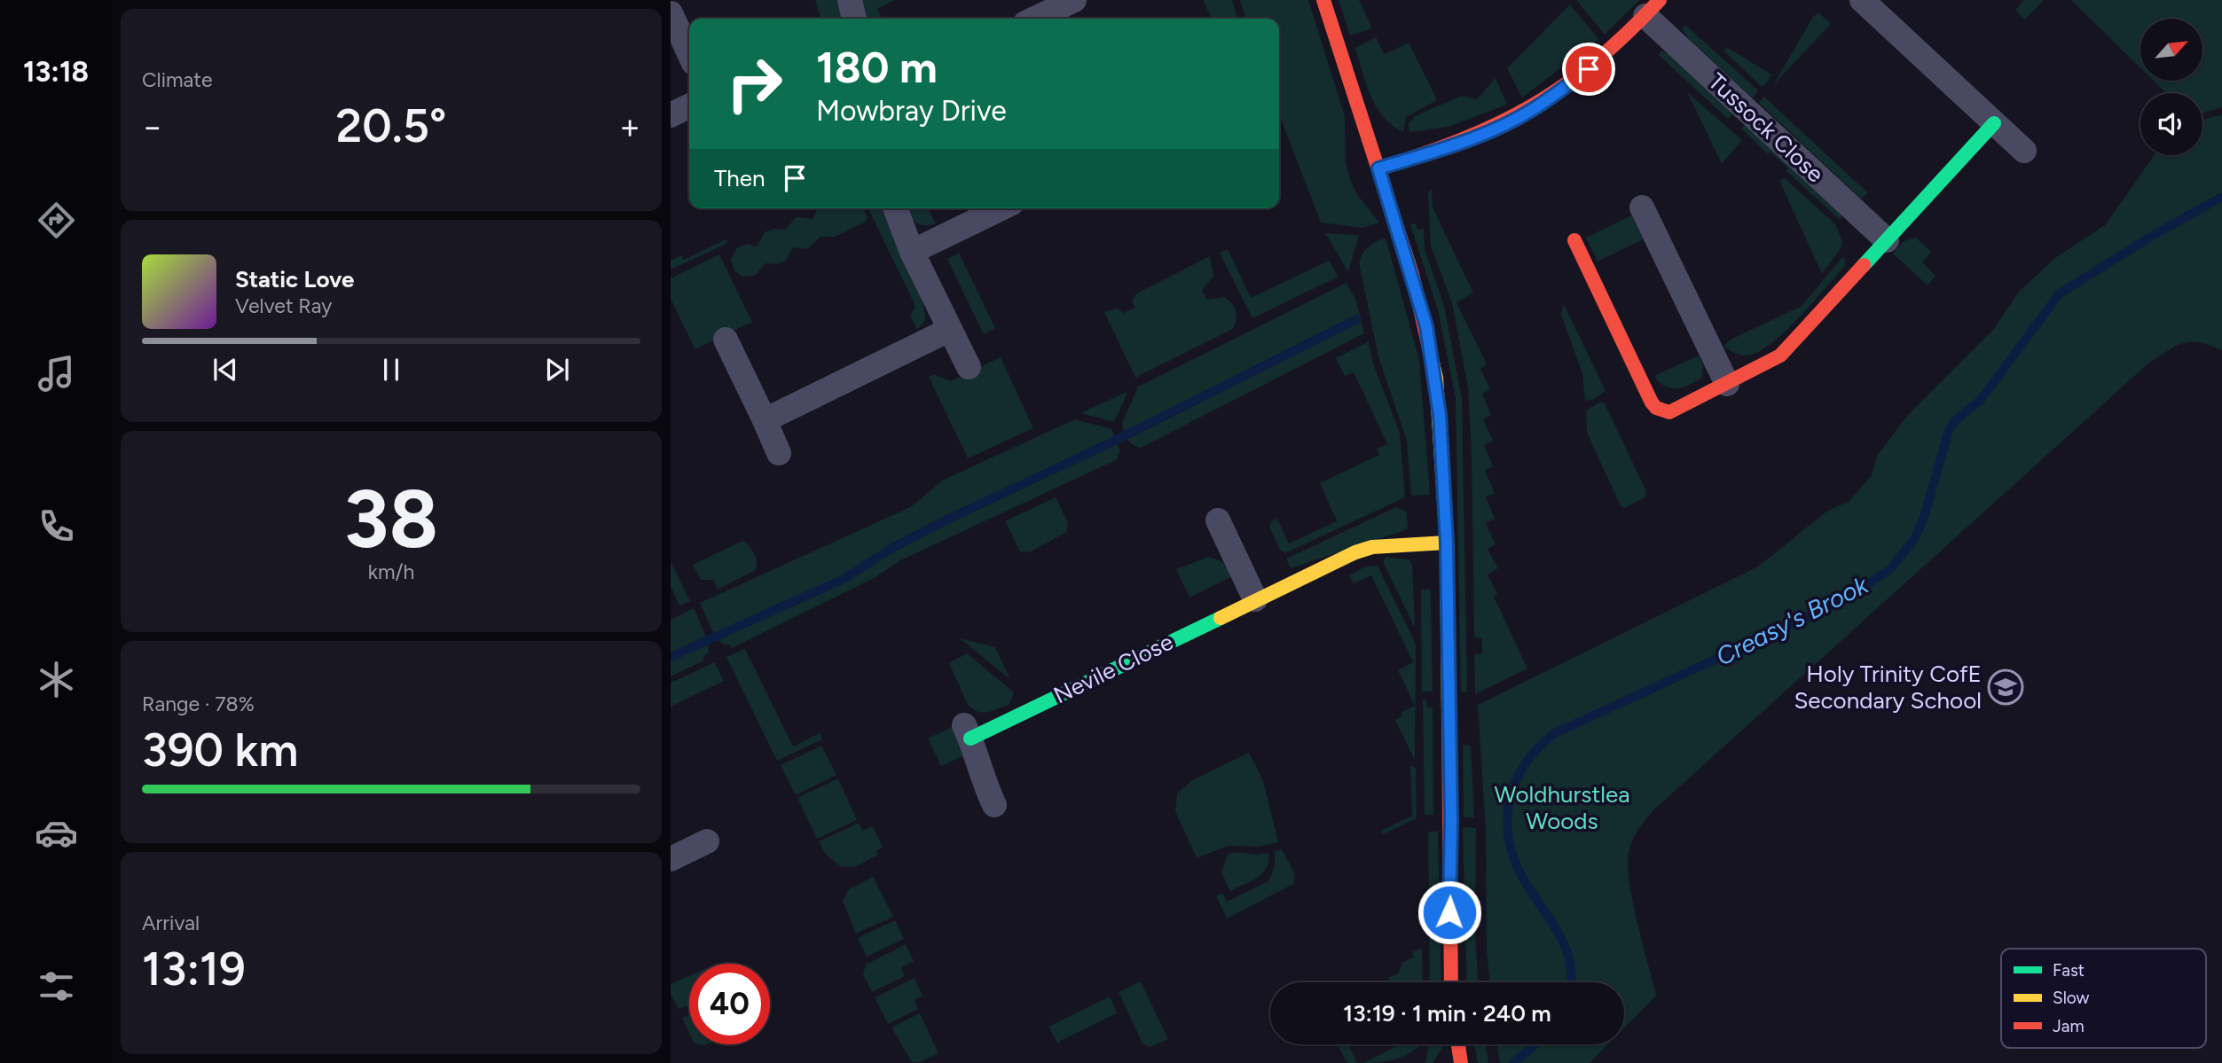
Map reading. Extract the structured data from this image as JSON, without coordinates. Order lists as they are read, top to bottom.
{
  "streets": {
    "street": ["Tussock Close", "Nevile Close"]
  },
  "water": ["Creasy's Brook"],
  "parks": ["Woldhurstlea Woods"],
  "places": {
    "school or university": ["Holy Trinity CofE Secondary School"]
  },
  "legend": ["Fast", "Slow", "Jam"],
  "north": "top right",
  "page": {
    "tabs": "13:18",
    "tile": [
      "Climate",
      ["38", "km/h"],
      ["Range · 78%", "390 km"],
      ["Arrival", "13:19"]
    ],
    "turn": ["180 m", "Mowbray Drive"],
    "heat": ["−", "20.5°", "+"],
    "then": "Then",
    "song": ["Static Love", "Velvet Ray"],
    "limit": "40",
    "trip": "13:19 · 1 min · 240 m"
  }
}
